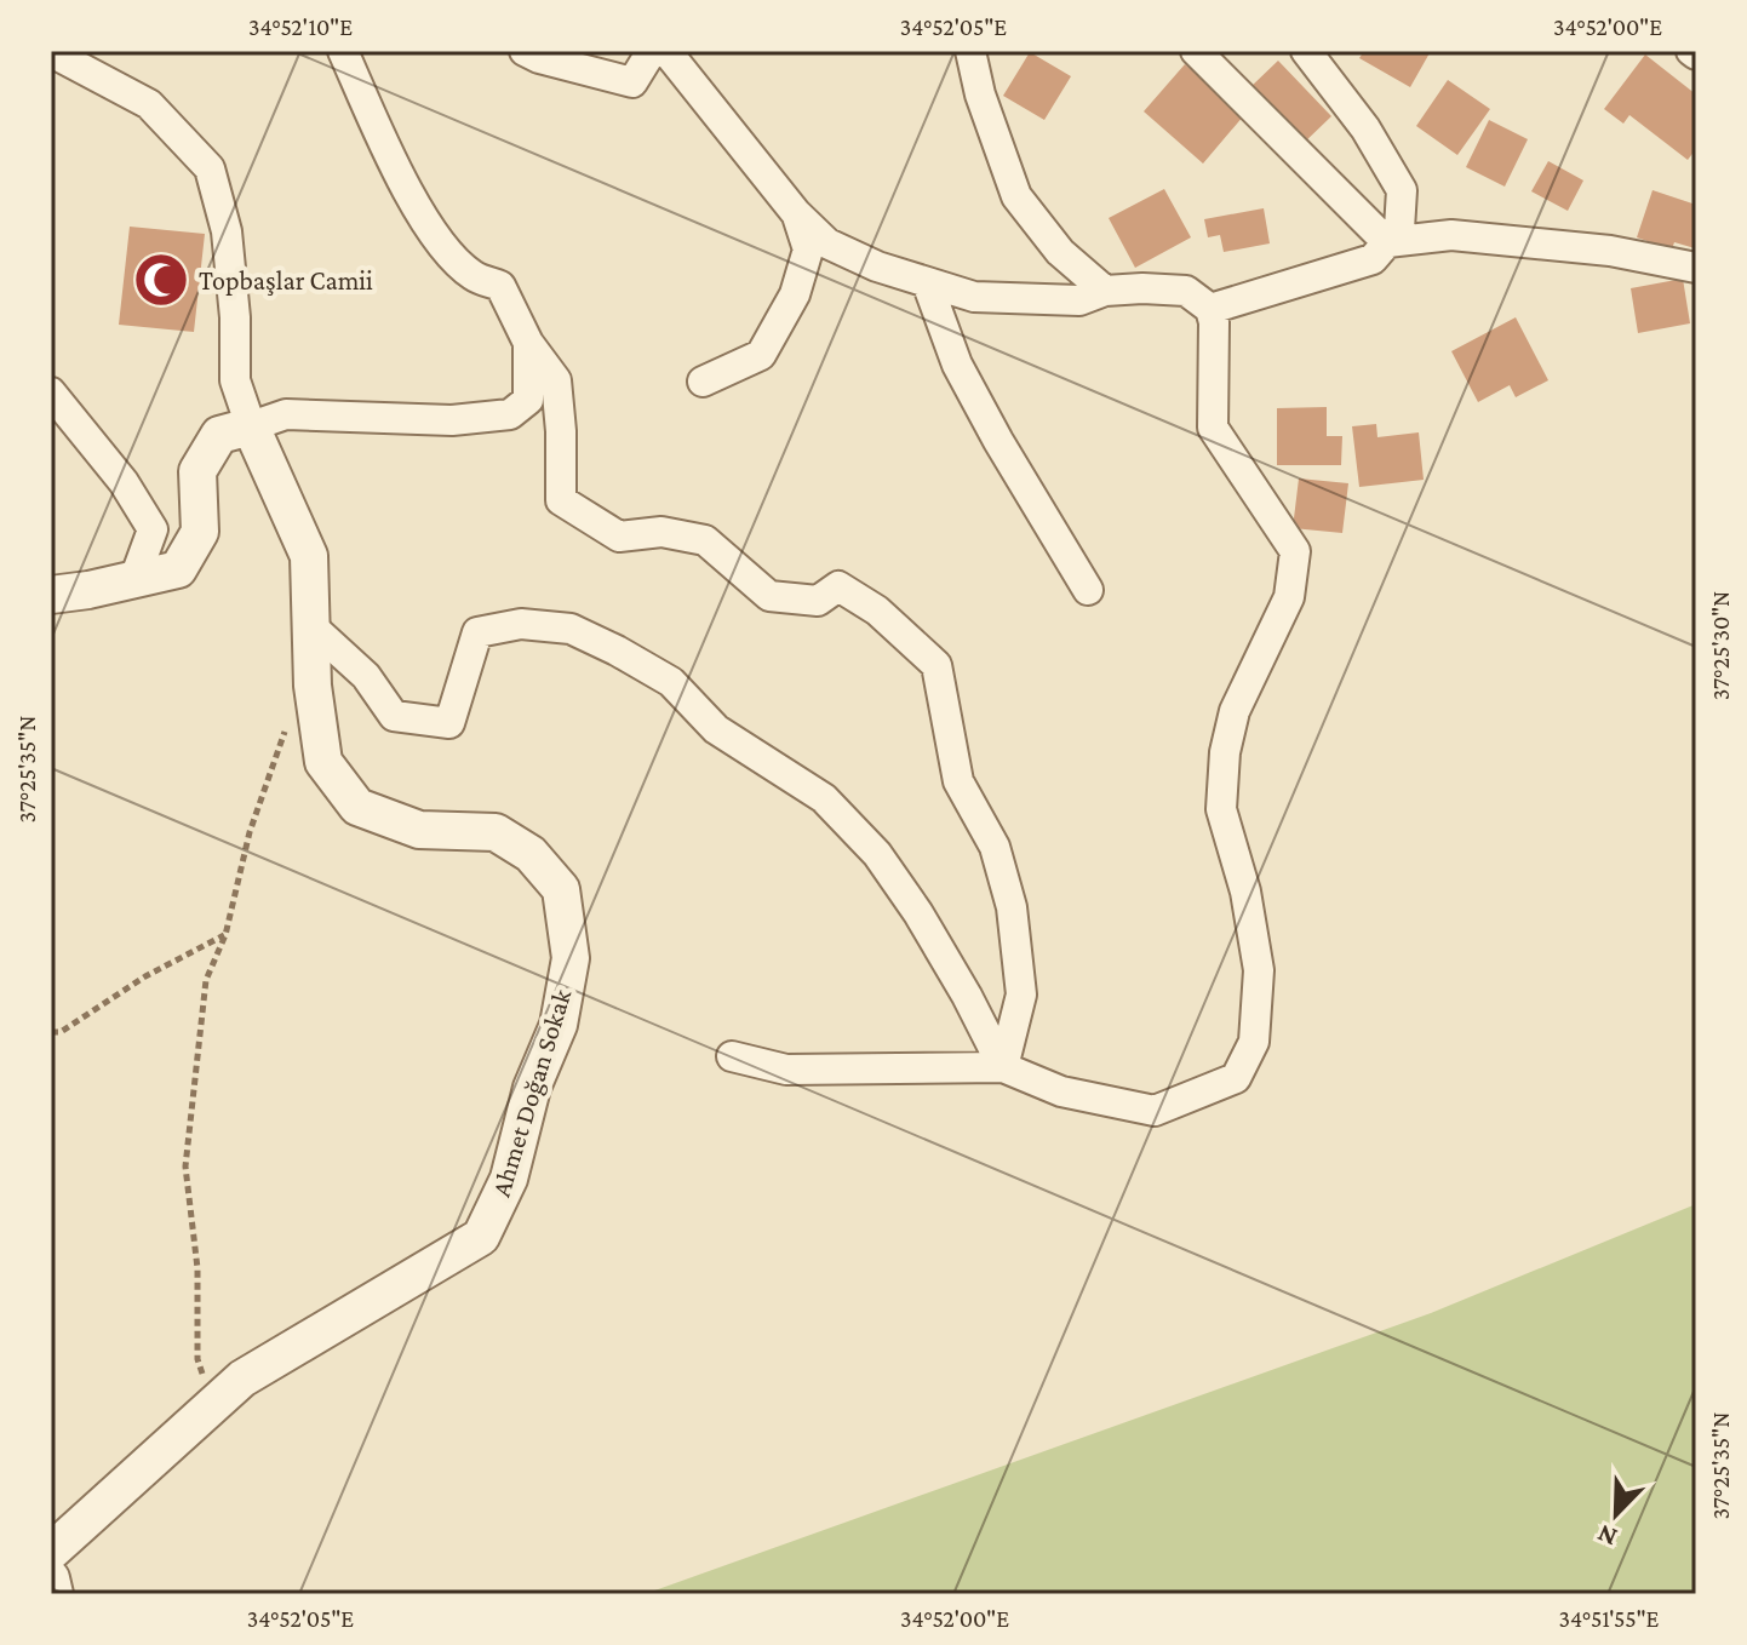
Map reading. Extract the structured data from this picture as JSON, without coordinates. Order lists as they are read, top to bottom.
{
  "streets": {
    "street": ["Ahmet Doğan Sokak"]
  },
  "places": {
    "mosque": ["Topbaşlar Camii"]
  },
  "north": "bottom left",
  "coordinates": [
    "34°52'10\"E",
    "34°52'05\"E",
    "34°52'00\"E",
    "37°25'30\"N",
    "37°25'35\"N",
    "34°51'55\"E"
  ]
}
